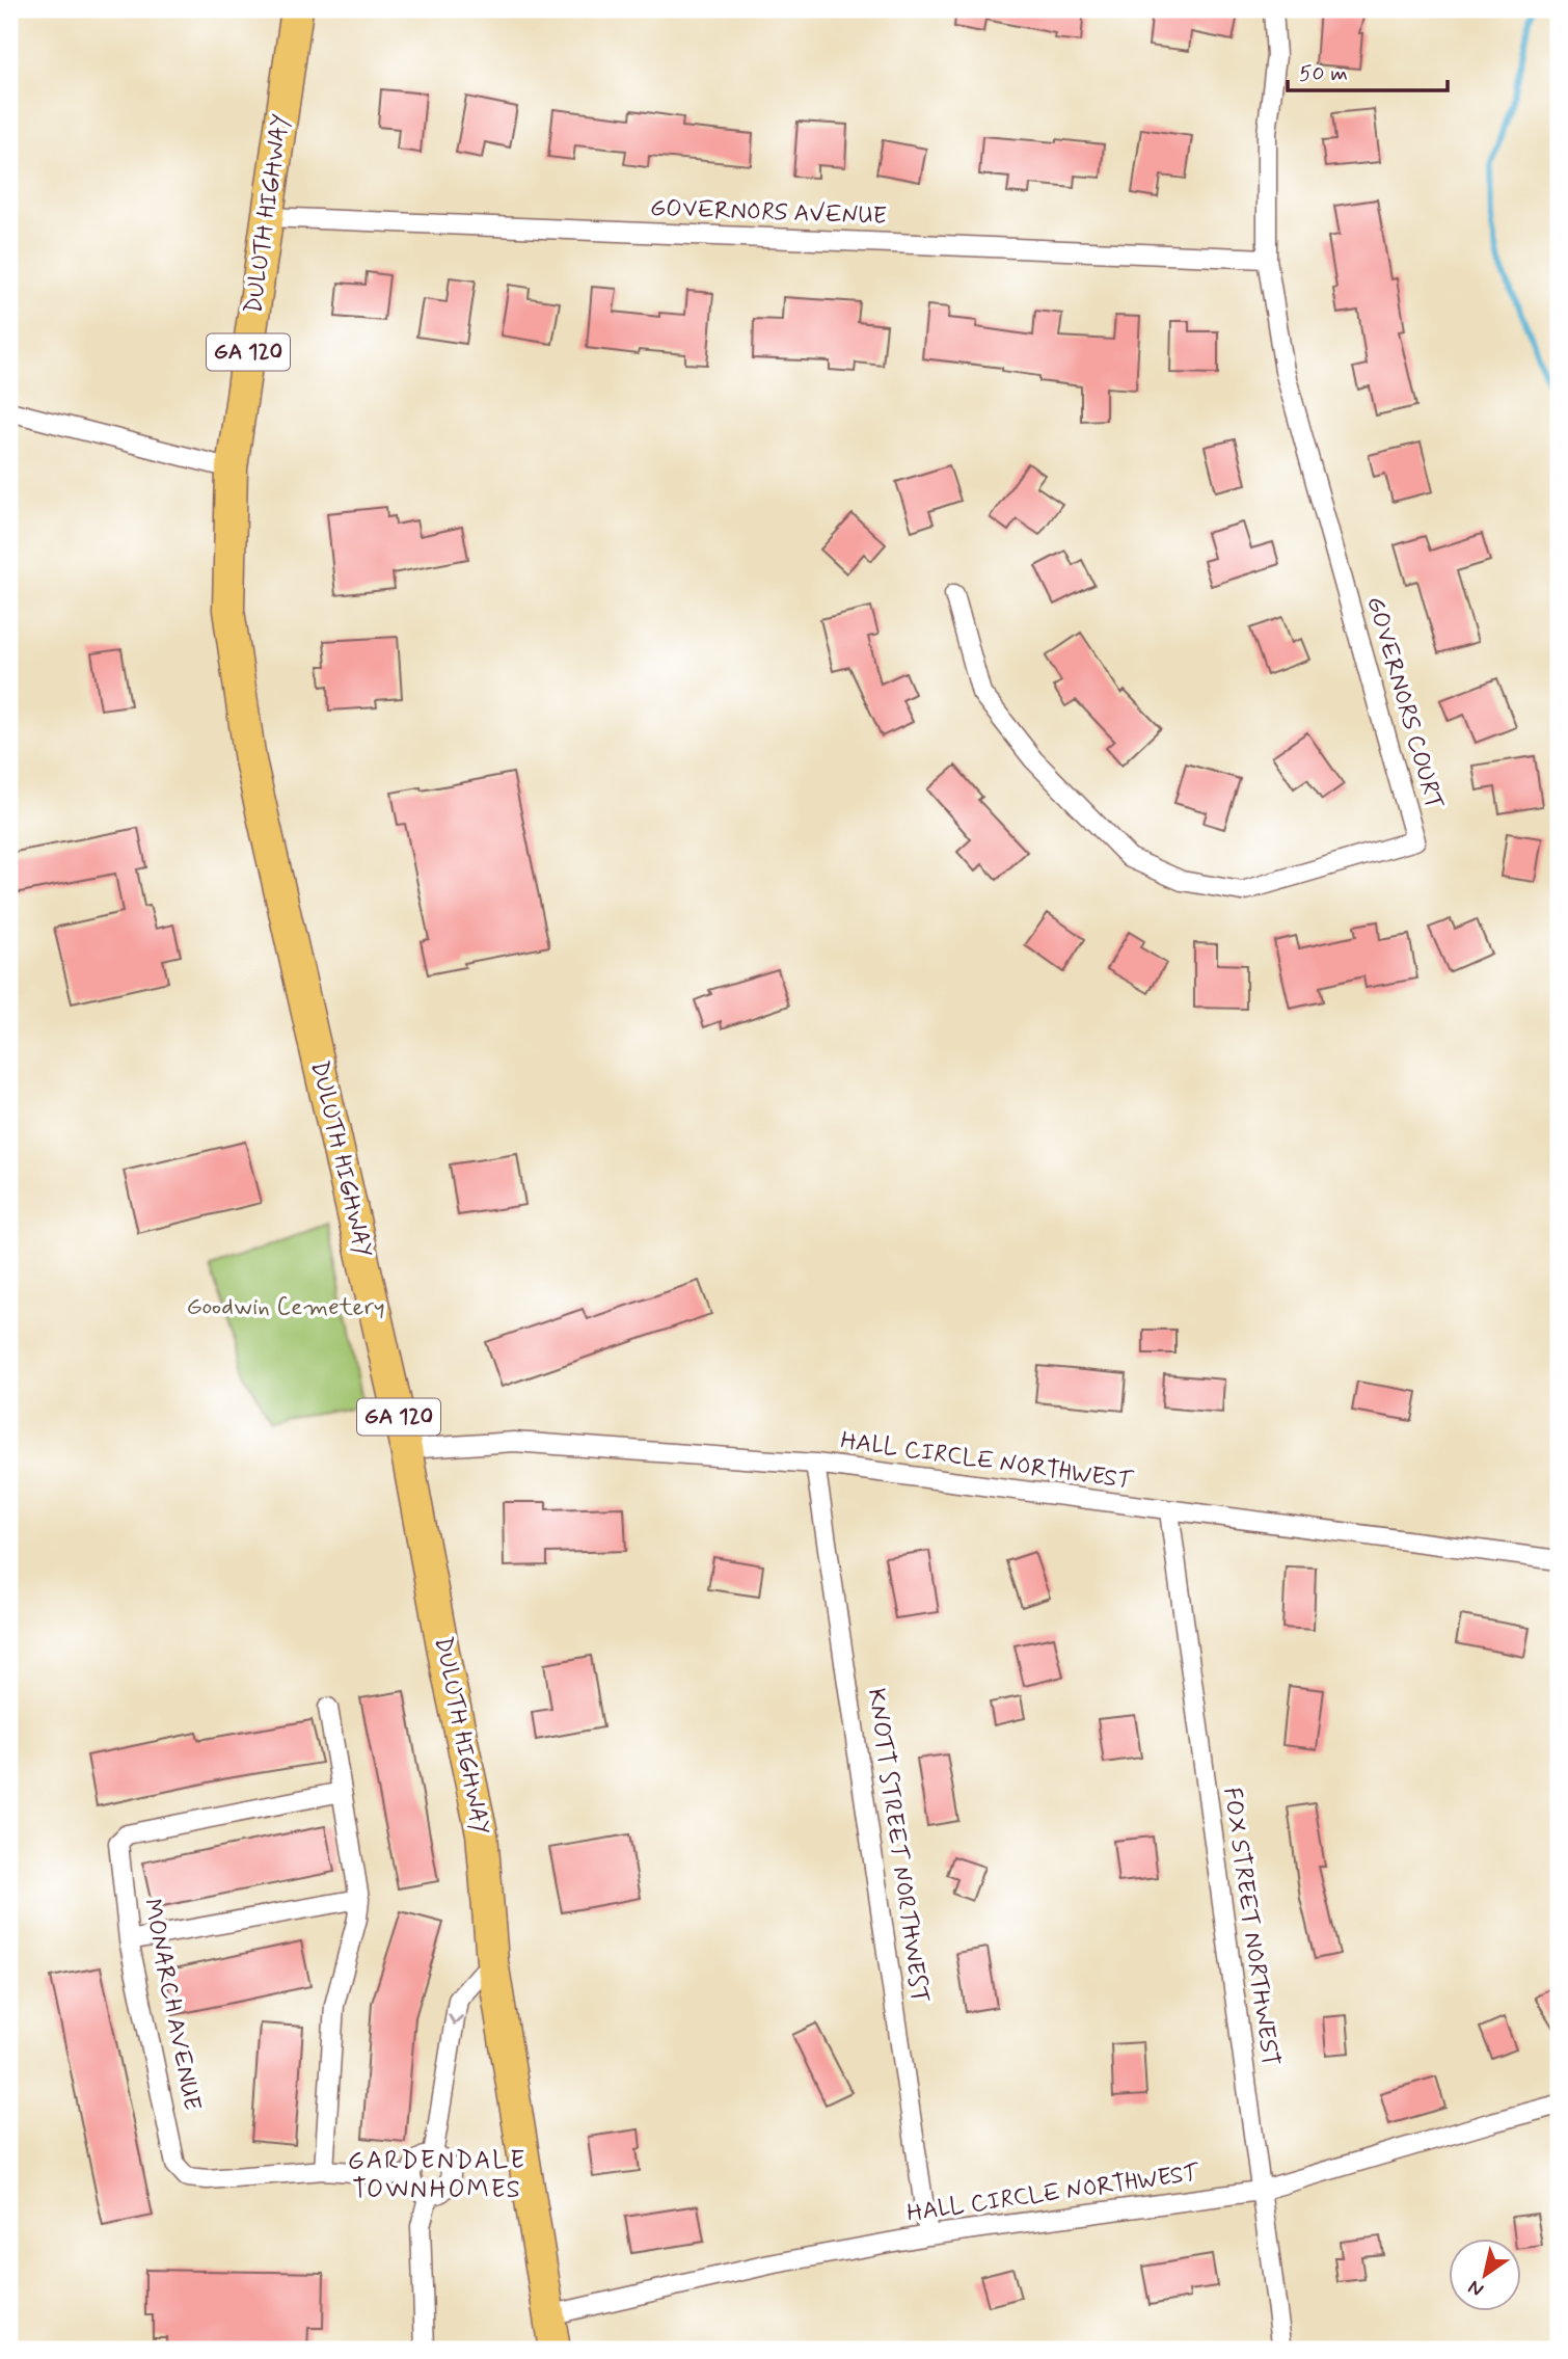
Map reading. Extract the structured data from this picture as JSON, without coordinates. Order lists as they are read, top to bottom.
{
  "streets": {
    "main road": ["DULUTH HIGHWAY", "GA 120"],
    "street": [
      "GOVERNORS AVENUE",
      "GOVERNORS COURT",
      "HALL CIRCLE NORTHWEST",
      "KNOTT STREET NORTHWEST",
      "FOX STREET NORTHWEST",
      "MONARCH AVENUE"
    ]
  },
  "crossings": [
    ["GOVERNORS AVENUE", "DULUTH HIGHWAY"],
    ["GOVERNORS AVENUE", "GOVERNORS COURT"],
    ["DULUTH HIGHWAY", "HALL CIRCLE NORTHWEST"],
    ["HALL CIRCLE NORTHWEST", "KNOTT STREET NORTHWEST"],
    ["HALL CIRCLE NORTHWEST", "FOX STREET NORTHWEST"]
  ],
  "districts": ["GARDENDALE TOWNHOMES"],
  "parks": ["Goodwin Cemetery"],
  "scale_bar": "50 m",
  "north": "bottom left"
}
